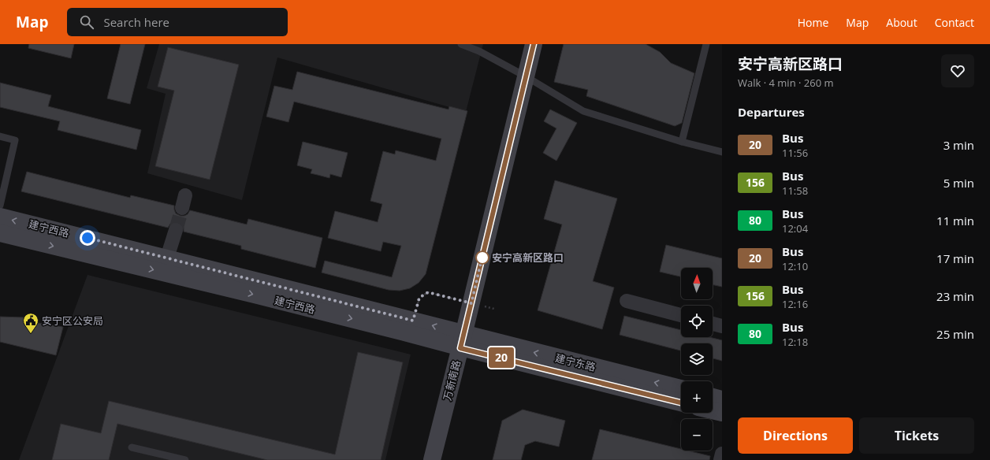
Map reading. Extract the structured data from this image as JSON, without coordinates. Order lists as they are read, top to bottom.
{
  "streets": {
    "main road": ["建宁西路", "建宁东路", "万新南路"]
  },
  "crossings": [
    ["建宁西路", "建宁东路"],
    ["建宁西路", "万新南路"],
    ["建宁东路", "万新南路"]
  ],
  "places": {
    "other": ["安宁高新区路口"],
    "public building": ["安宁区公安局"]
  },
  "lines": ["bus line 20"],
  "north": "top",
  "page": {
    "header": "Map",
    "search": "Search here",
    "nav": [
      "Home",
      "Map",
      "About",
      "Contact"
    ],
    "on_map": "20",
    "heading": [
      ["安宁高新区路口", "Walk · 4 min · 260 m"],
      "Departures"
    ],
    "list": [
      {
        "mark": "20",
        "name": "Bus",
        "note": "11:56",
        "value": "3 min"
      },
      {
        "mark": "156",
        "name": "Bus",
        "note": "11:58",
        "value": "5 min"
      },
      {
        "mark": "80",
        "name": "Bus",
        "note": "12:04",
        "value": "11 min"
      },
      {
        "mark": "20",
        "name": "Bus",
        "note": "12:10",
        "value": "17 min"
      },
      {
        "mark": "156",
        "name": "Bus",
        "note": "12:16",
        "value": "23 min"
      },
      {
        "mark": "80",
        "name": "Bus",
        "note": "12:18",
        "value": "25 min"
      }
    ],
    "map_buttons": ["+", "−"],
    "buttons": ["Directions", "Tickets"]
  }
}
